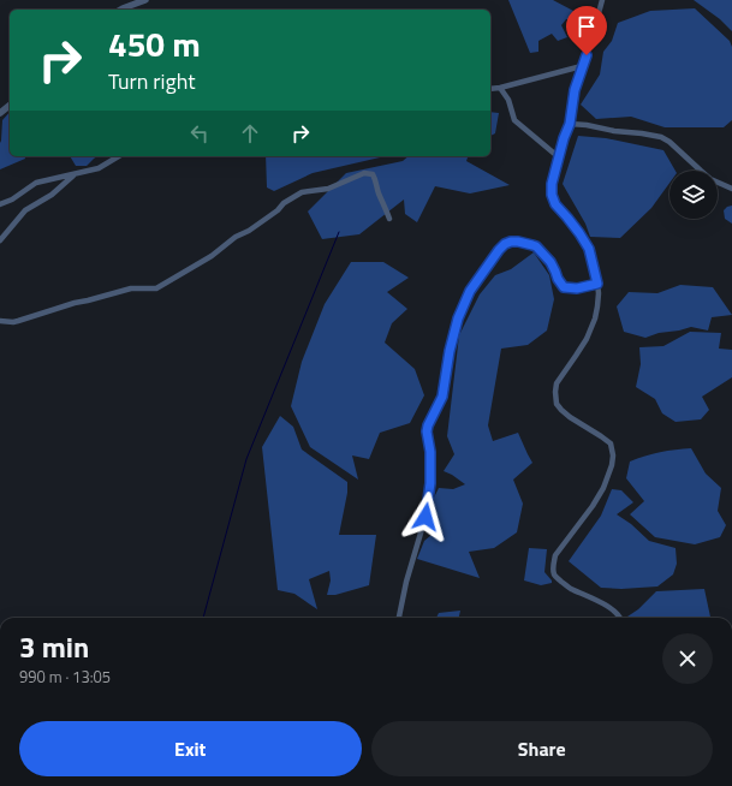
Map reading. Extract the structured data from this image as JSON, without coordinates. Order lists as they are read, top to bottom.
{
  "page": {
    "turn": ["450 m", "Turn right"],
    "heading": ["3 min", "990 m · 13:05"],
    "buttons": ["Exit", "Share"]
  }
}
